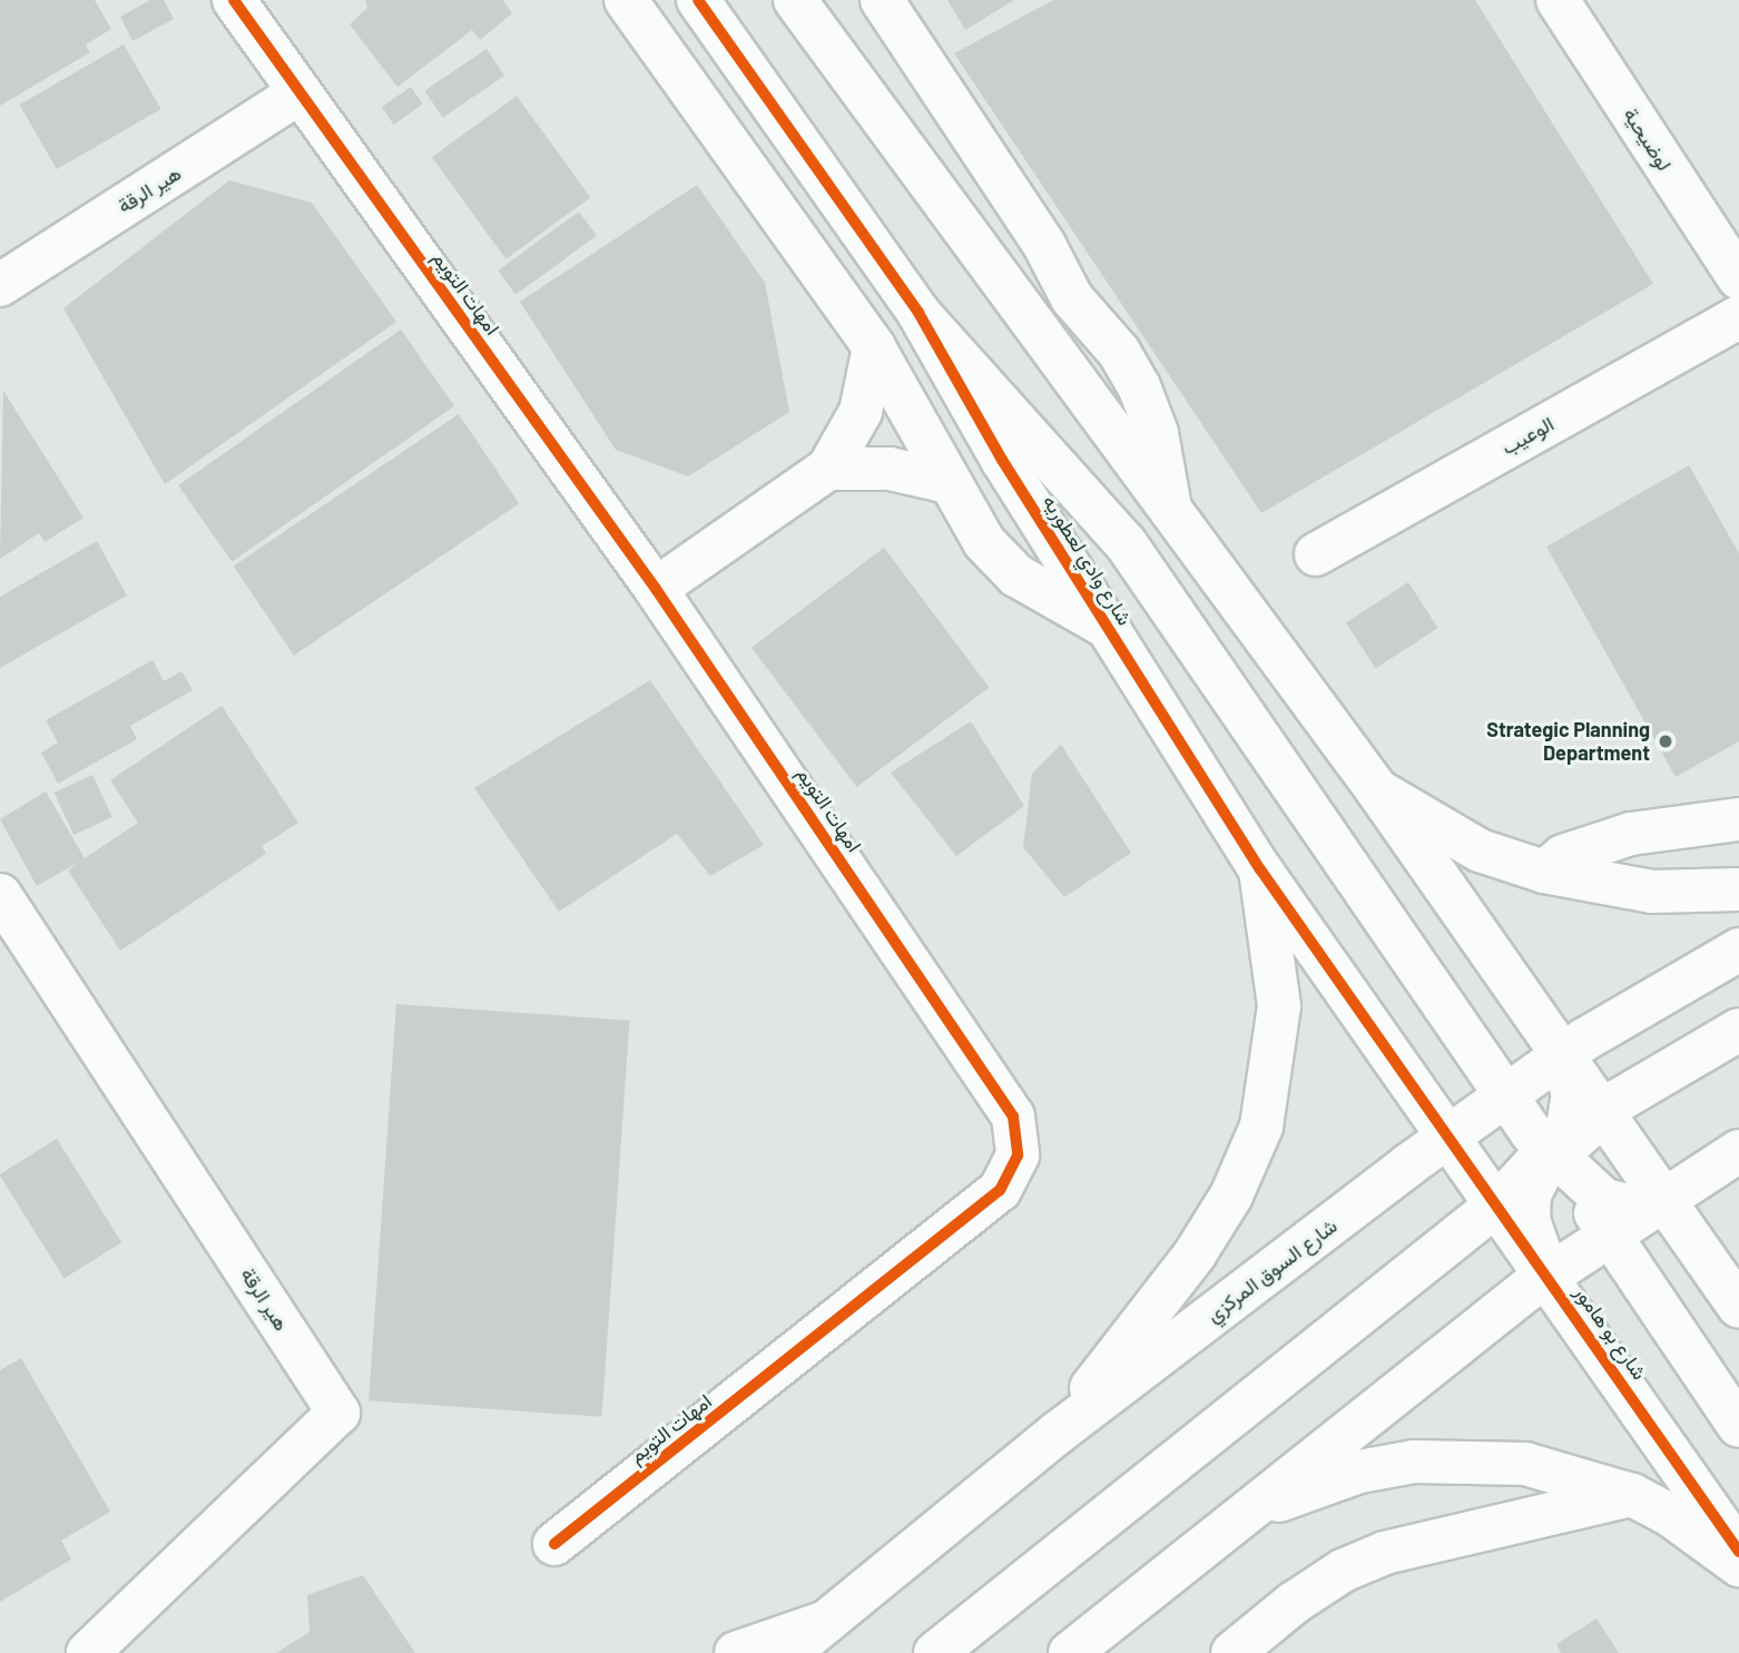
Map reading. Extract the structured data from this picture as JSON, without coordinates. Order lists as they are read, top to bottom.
{
  "streets": {
    "street": [
      "لوضيحية",
      "هير الرقة",
      "امهات التويم",
      "الوعيب",
      "شارع وادي لعطوريه",
      "شارع السوق المركزي",
      "شارع بو هامور"
    ]
  },
  "crossings": [
    ["هير الرقة", "امهات التويم"],
    ["شارع وادي لعطوريه", "شارع السوق المركزي"],
    ["شارع وادي لعطوريه", "شارع بو هامور"],
    ["شارع السوق المركزي", "شارع بو هامور"]
  ],
  "places": ["Strategic Planning Department"]
}
